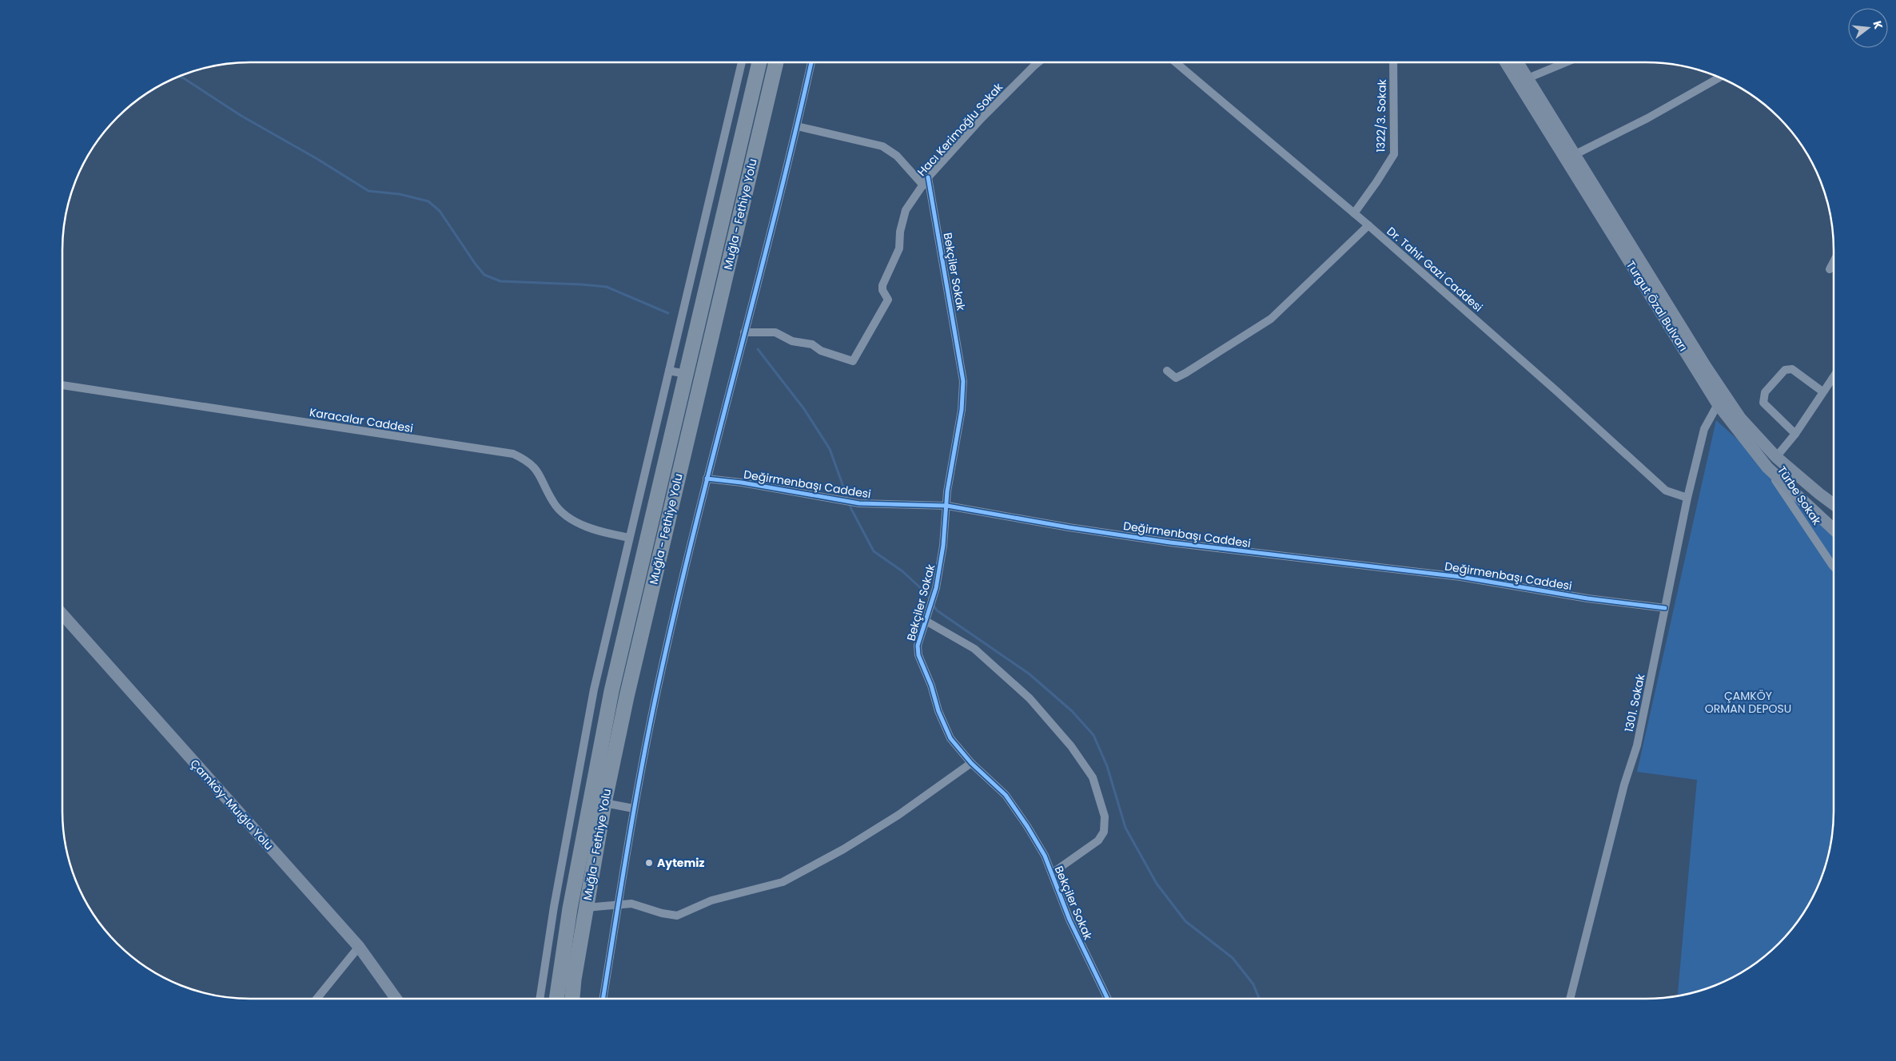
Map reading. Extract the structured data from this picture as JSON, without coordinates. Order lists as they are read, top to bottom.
{
  "streets": {
    "highway": ["Muğla - Fethiye Yolu"],
    "main road": ["Turgut Özal Bulvarı", "Çamköy-Muığla Yolu"],
    "street": [
      "1322/3. Sokak",
      "Hacı Kerimoğlu Sokak",
      "Dr. Tahir Gazi Caddesi",
      "Bekçiler Sokak",
      "Karacalar Caddesi",
      "Değirmenbaşı Caddesi",
      "Türbe Sokak",
      "1301. Sokak"
    ]
  },
  "crossings": [
    ["1322/3. Sokak", "Dr. Tahir Gazi Caddesi"],
    ["Hacı Kerimoğlu Sokak", "Bekçiler Sokak"],
    ["Dr. Tahir Gazi Caddesi", "1301. Sokak"],
    ["Bekçiler Sokak", "Değirmenbaşı Caddesi"],
    ["Turgut Özal Bulvarı", "Türbe Sokak"],
    ["Turgut Özal Bulvarı", "1301. Sokak"],
    ["Değirmenbaşı Caddesi", "1301. Sokak"]
  ],
  "parks": ["ÇAMKÖY ORMAN DEPOSU"],
  "places": ["Aytemiz"],
  "north": "right"
}
